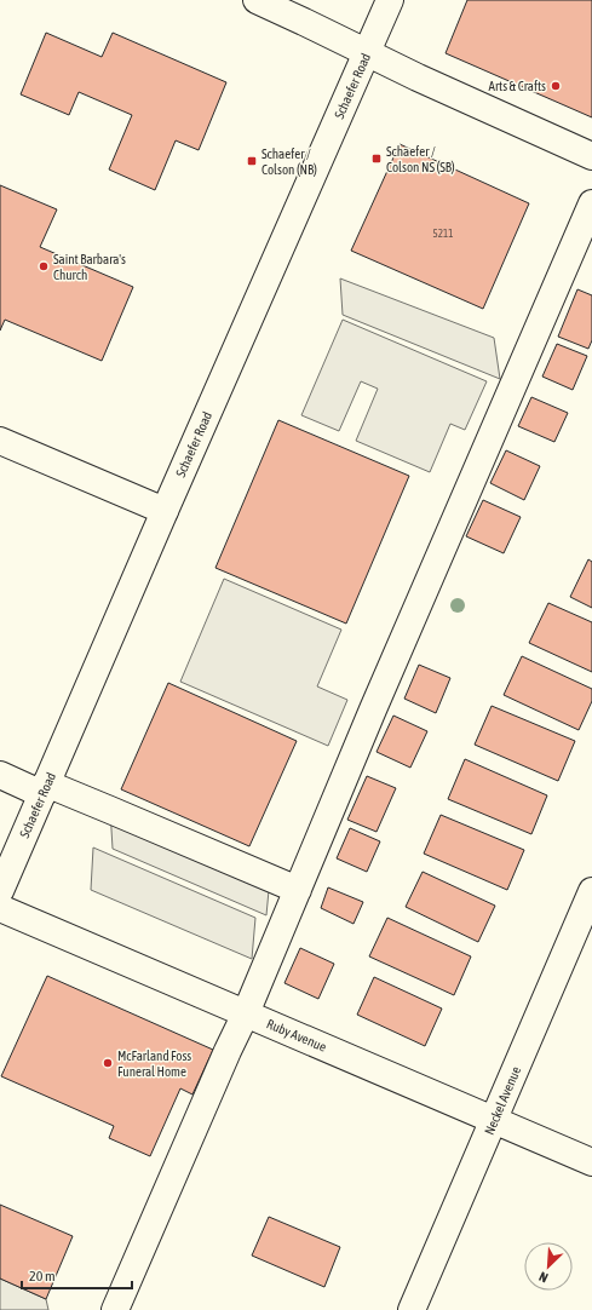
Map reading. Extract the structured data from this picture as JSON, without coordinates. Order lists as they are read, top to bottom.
{
  "streets": {
    "street": ["Schaefer Road", "Ruby Avenue", "Neckel Avenue"]
  },
  "crossings": [
    ["Ruby Avenue", "Neckel Avenue"]
  ],
  "places": {
    "other": ["Arts & Crafts", "Saint Barbara's Church", "McFarland Foss Funeral Home"],
    "transit": ["Schaefer / Colson NS (SB)", "Schaefer / Colson (NB)"]
  },
  "house_numbers": ["5211"],
  "scale_bar": "20 m",
  "north": "bottom left"
}
